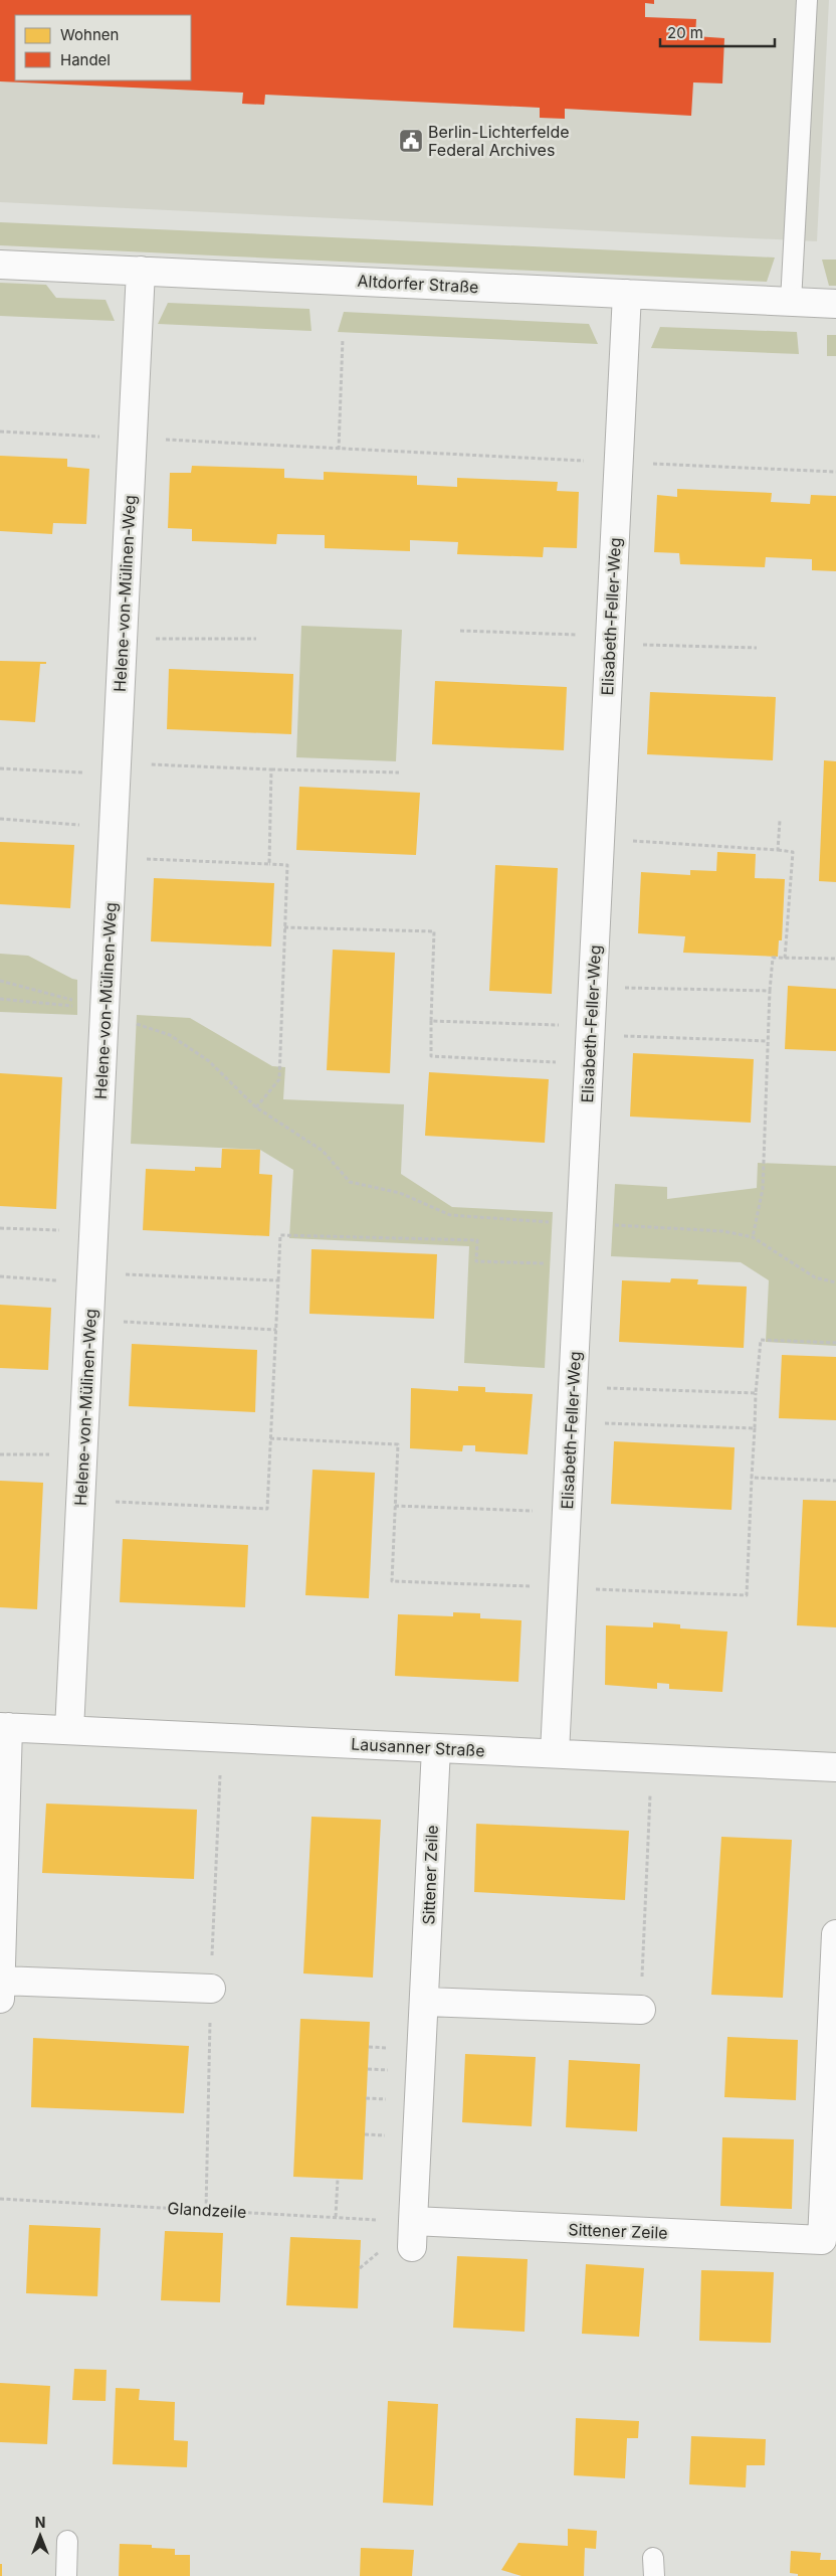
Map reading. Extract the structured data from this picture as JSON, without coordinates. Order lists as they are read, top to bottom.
{
  "streets": {
    "street": [
      "Altdorfer Straße",
      "Helene-von-Mülinen-Weg",
      "Elisabeth-Feller-Weg",
      "Lausanner Straße",
      "Sittener Zeile"
    ],
    "path": ["Glandzeile"]
  },
  "crossings": [
    ["Altdorfer Straße", "Helene-von-Mülinen-Weg"],
    ["Altdorfer Straße", "Elisabeth-Feller-Weg"],
    ["Helene-von-Mülinen-Weg", "Lausanner Straße"],
    ["Elisabeth-Feller-Weg", "Lausanner Straße"],
    ["Lausanner Straße", "Sittener Zeile"],
    ["Sittener Zeile", "Glandzeile"]
  ],
  "places": {
    "public building": ["Berlin-Lichterfelde Federal Archives"]
  },
  "legend": ["Wohnen", "Handel"],
  "scale_bar": "20 m",
  "north": "top"
}
